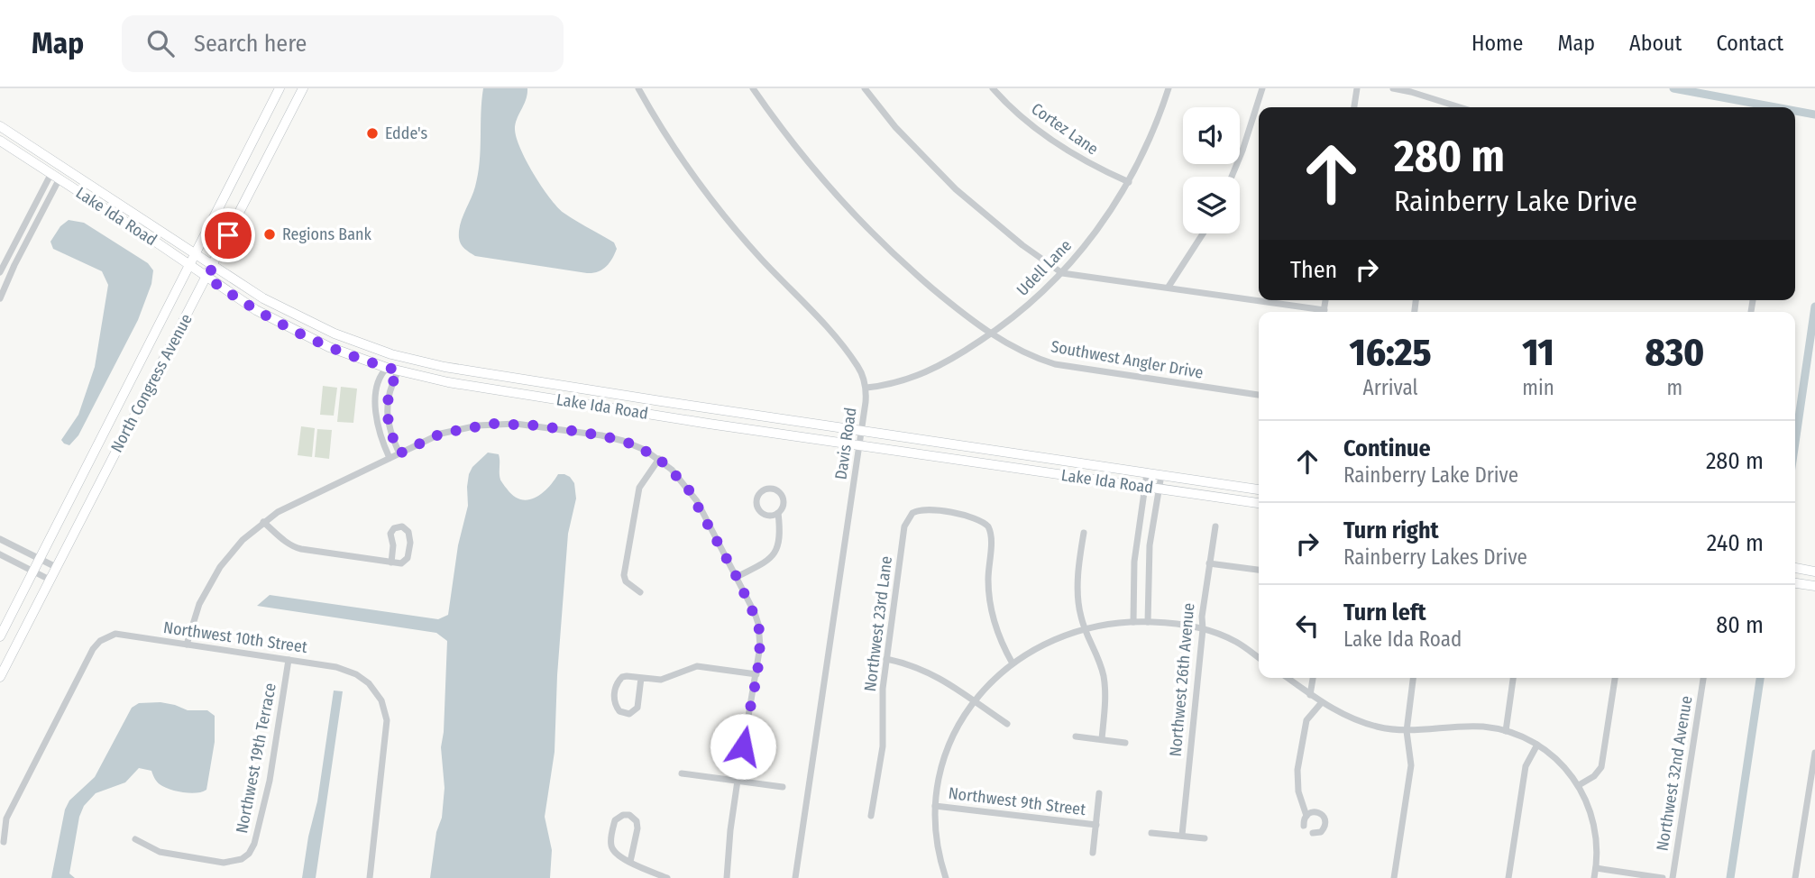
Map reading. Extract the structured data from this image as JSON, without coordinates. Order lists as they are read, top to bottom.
{
  "streets": {
    "street": [
      "Cortez Lane",
      "Lake Ida Road",
      "Udell Lane",
      "Southwest Angler Drive",
      "North Congress Avenue",
      "Davis Road",
      "Northwest 23rd Lane",
      "Northwest 10th Street",
      "Northwest 26th Avenue",
      "Northwest 19th Terrace",
      "Northwest 32nd Avenue",
      "Northwest 9th Street"
    ]
  },
  "crossings": [
    ["Cortez Lane", "Udell Lane"],
    ["Lake Ida Road", "North Congress Avenue"],
    ["Lake Ida Road", "Davis Road"],
    ["Udell Lane", "Southwest Angler Drive"],
    ["Udell Lane", "Davis Road"],
    ["Northwest 10th Street", "Northwest 19th Terrace"]
  ],
  "places": ["Edde's", "Regions Bank"],
  "page": {
    "header": "Map",
    "search": "Search here",
    "nav": [
      "Home",
      "Map",
      "About",
      "Contact"
    ],
    "turn": ["280 m", "Rainberry Lake Drive"],
    "then": "Then",
    "eta": [
      "16:25",
      "Arrival",
      "11",
      "min",
      "830",
      "m"
    ],
    "list": [
      {
        "name": "Continue",
        "note": "Rainberry Lake Drive",
        "value": "280 m"
      },
      {
        "name": "Turn right",
        "note": "Rainberry Lakes Drive",
        "value": "240 m"
      },
      {
        "name": "Turn left",
        "note": "Lake Ida Road",
        "value": "80 m"
      }
    ]
  }
}
